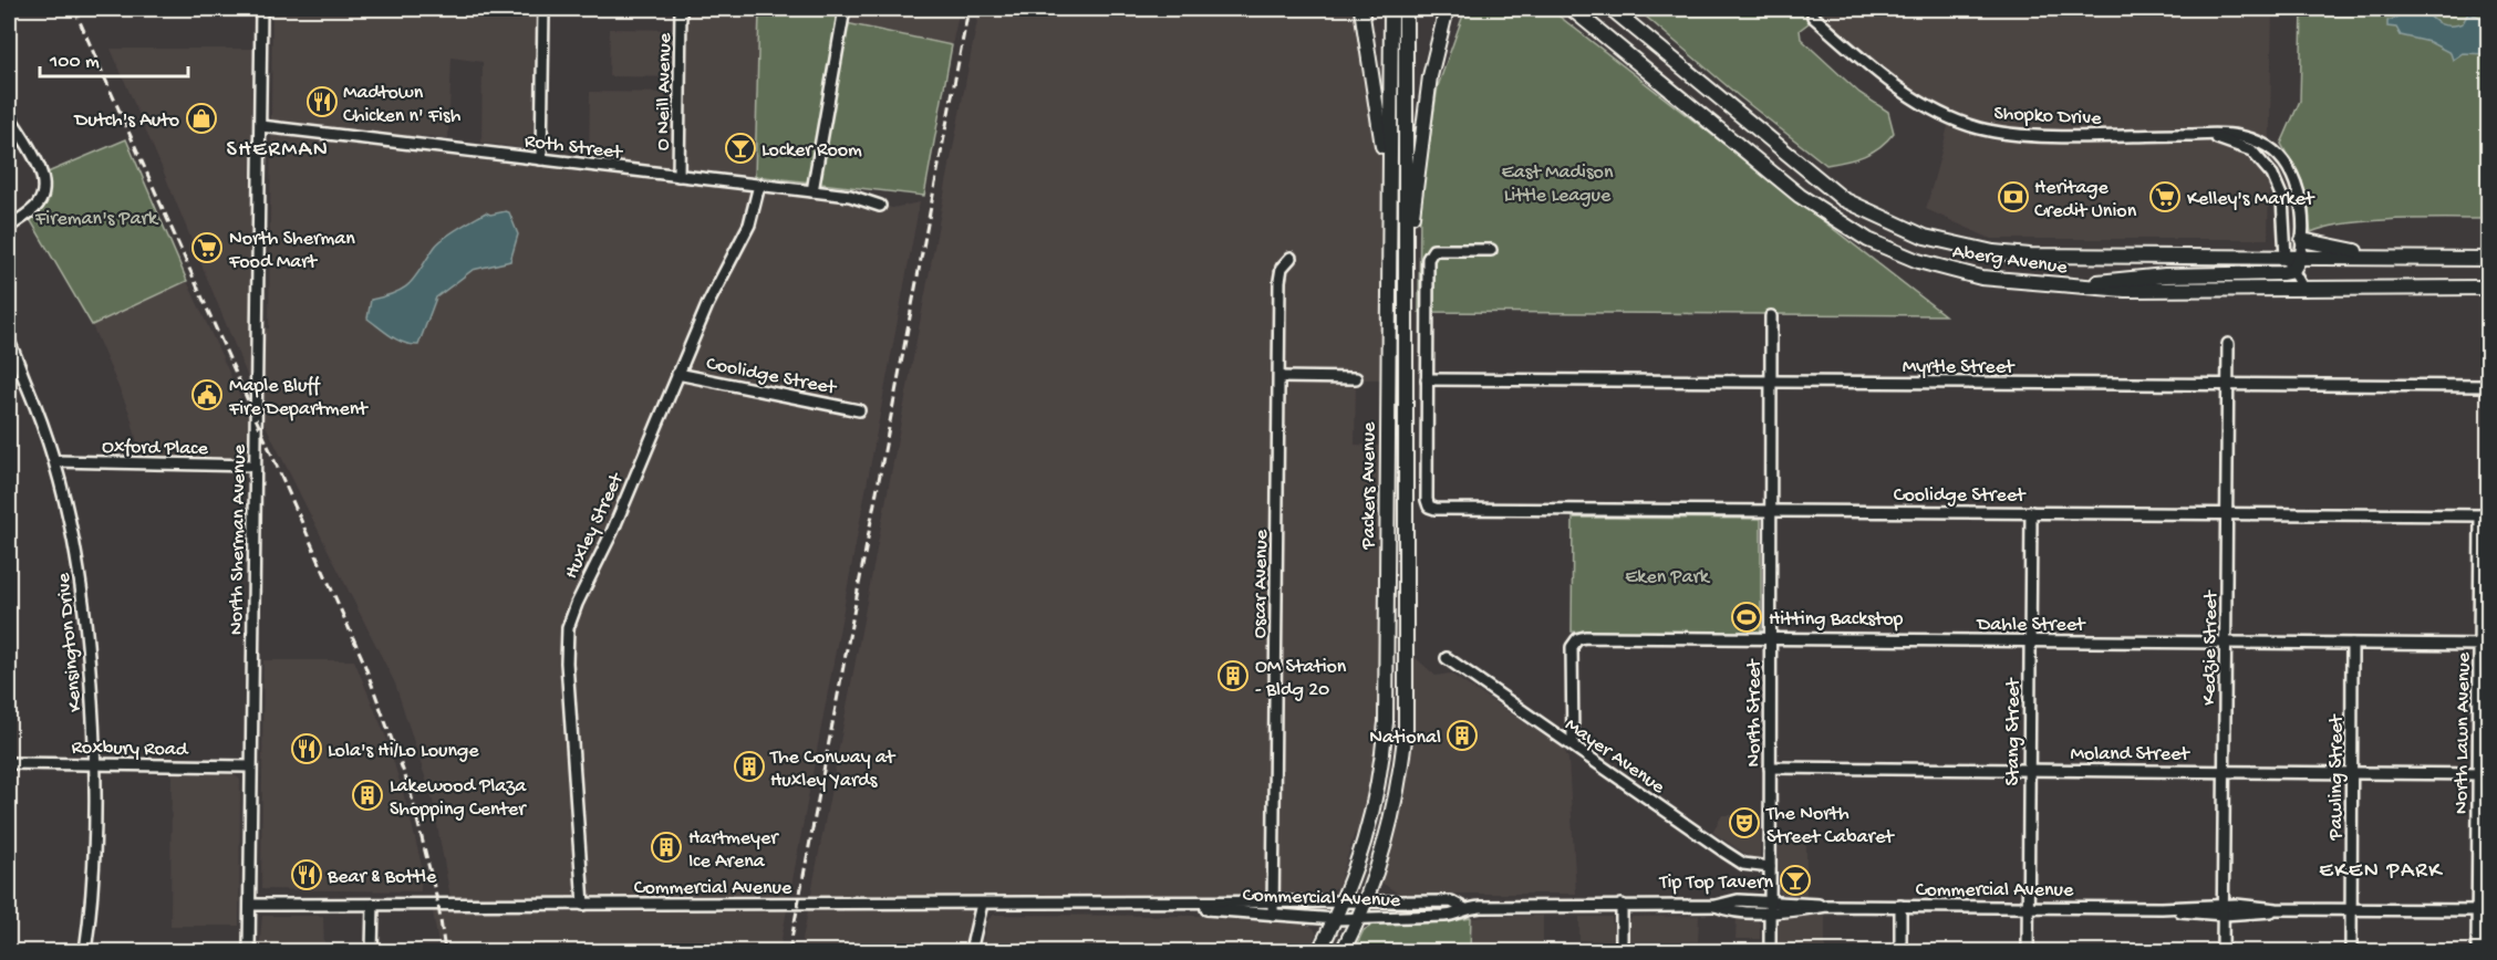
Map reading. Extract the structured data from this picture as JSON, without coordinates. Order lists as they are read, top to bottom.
{
  "streets": {
    "main road": ["Aberg Avenue", "Packers Avenue"],
    "street": [
      "O Neill Avenue",
      "Shopko Drive",
      "Roth Street",
      "Myrtle Street",
      "Coolidge Street",
      "Oxford Place",
      "Huxley Street",
      "North Sherman Avenue",
      "Oscar Avenue",
      "Dahle Street",
      "Kensington Drive",
      "Kedzie Street",
      "North Street",
      "Stang Street",
      "North Lawn Avenue",
      "Roxbury Road",
      "Moland Street",
      "Mayer Avenue",
      "Pawling Street",
      "Commercial Avenue"
    ]
  },
  "crossings": [
    ["O Neill Avenue", "Roth Street"],
    ["Shopko Drive", "Aberg Avenue"],
    ["Roth Street", "Huxley Street"],
    ["Roth Street", "North Sherman Avenue"],
    ["Myrtle Street", "Coolidge Street"],
    ["Myrtle Street", "Kedzie Street"],
    ["Myrtle Street", "North Street"],
    ["Coolidge Street", "Huxley Street"],
    ["Coolidge Street", "Kedzie Street"],
    ["Coolidge Street", "North Street"],
    ["Coolidge Street", "Stang Street"],
    ["Coolidge Street", "North Lawn Avenue"],
    ["Oxford Place", "North Sherman Avenue"],
    ["Oxford Place", "Kensington Drive"],
    ["Packers Avenue", "Commercial Avenue"],
    ["Huxley Street", "Commercial Avenue"],
    ["North Sherman Avenue", "Roxbury Road"],
    ["North Sherman Avenue", "Commercial Avenue"],
    ["Oscar Avenue", "Commercial Avenue"],
    ["Dahle Street", "Kedzie Street"],
    ["Dahle Street", "North Street"],
    ["Dahle Street", "Stang Street"],
    ["Dahle Street", "North Lawn Avenue"],
    ["Dahle Street", "Mayer Avenue"],
    ["Dahle Street", "Pawling Street"],
    ["Kensington Drive", "Roxbury Road"],
    ["Kedzie Street", "Moland Street"],
    ["Kedzie Street", "Commercial Avenue"],
    ["North Street", "Moland Street"],
    ["North Street", "Mayer Avenue"],
    ["North Street", "Commercial Avenue"],
    ["Stang Street", "Moland Street"],
    ["Stang Street", "Commercial Avenue"],
    ["North Lawn Avenue", "Moland Street"],
    ["North Lawn Avenue", "Commercial Avenue"],
    ["Moland Street", "Pawling Street"],
    ["Pawling Street", "Commercial Avenue"]
  ],
  "districts": ["SHERMAN", "EKEN PARK"],
  "parks": ["East Madison Little League", "Fireman's Park", "Eken Park"],
  "places": {
    "restaurant": ["Madtown Chicken n' Fish", "Lola's Hi/Lo Lounge", "Bear & Bottle"],
    "shop": ["Dutch's Auto"],
    "bar": ["Locker Room", "Tip Top Tavern"],
    "bank": ["Heritage Credit Union"],
    "supermarket": ["Kelley's Market", "North Sherman Food Mart"],
    "public building": ["Maple Bluff Fire Department"],
    "sports": ["Hitting Backstop"],
    "building": [
      "OM Station - Bldg 20",
      "National",
      "The Conway at Huxley Yards",
      "Lakewood Plaza Shopping Center",
      "Hartmeyer Ice Arena"
    ],
    "theatre": ["The North Street Cabaret"]
  },
  "scale_bar": "100 m"
}
